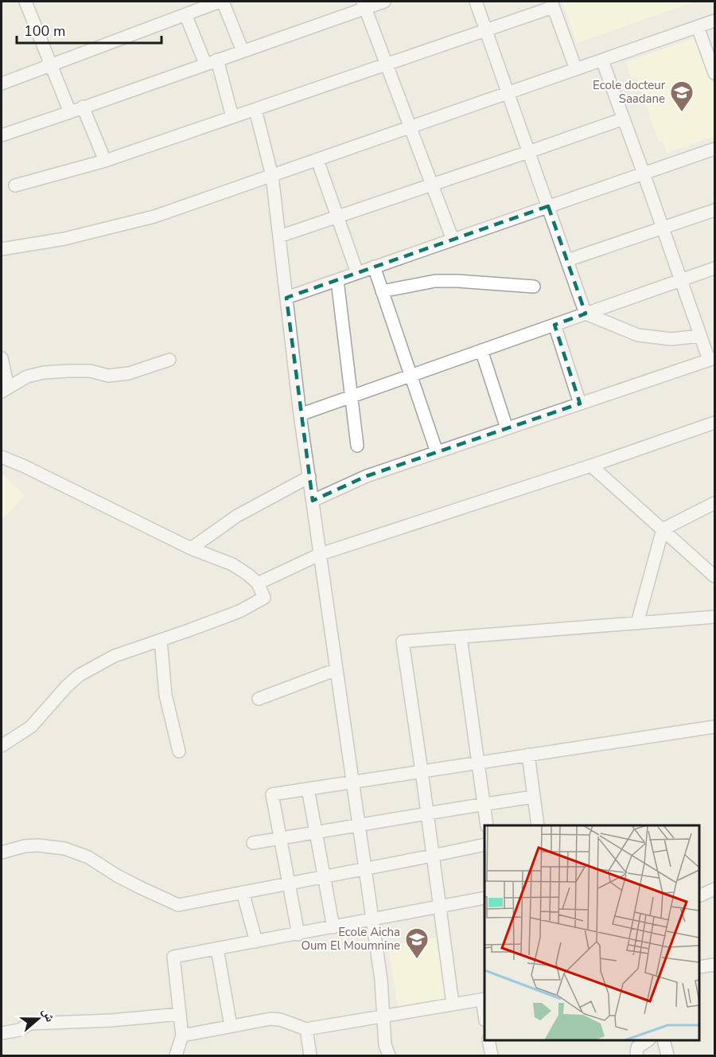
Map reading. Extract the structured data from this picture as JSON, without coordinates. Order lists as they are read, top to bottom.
{
  "places": {
    "school or university": ["Ecole docteur Saadane", "Ecole Aicha Oum El Moumnine"]
  },
  "scale_bar": "100 m",
  "north": "right"
}
